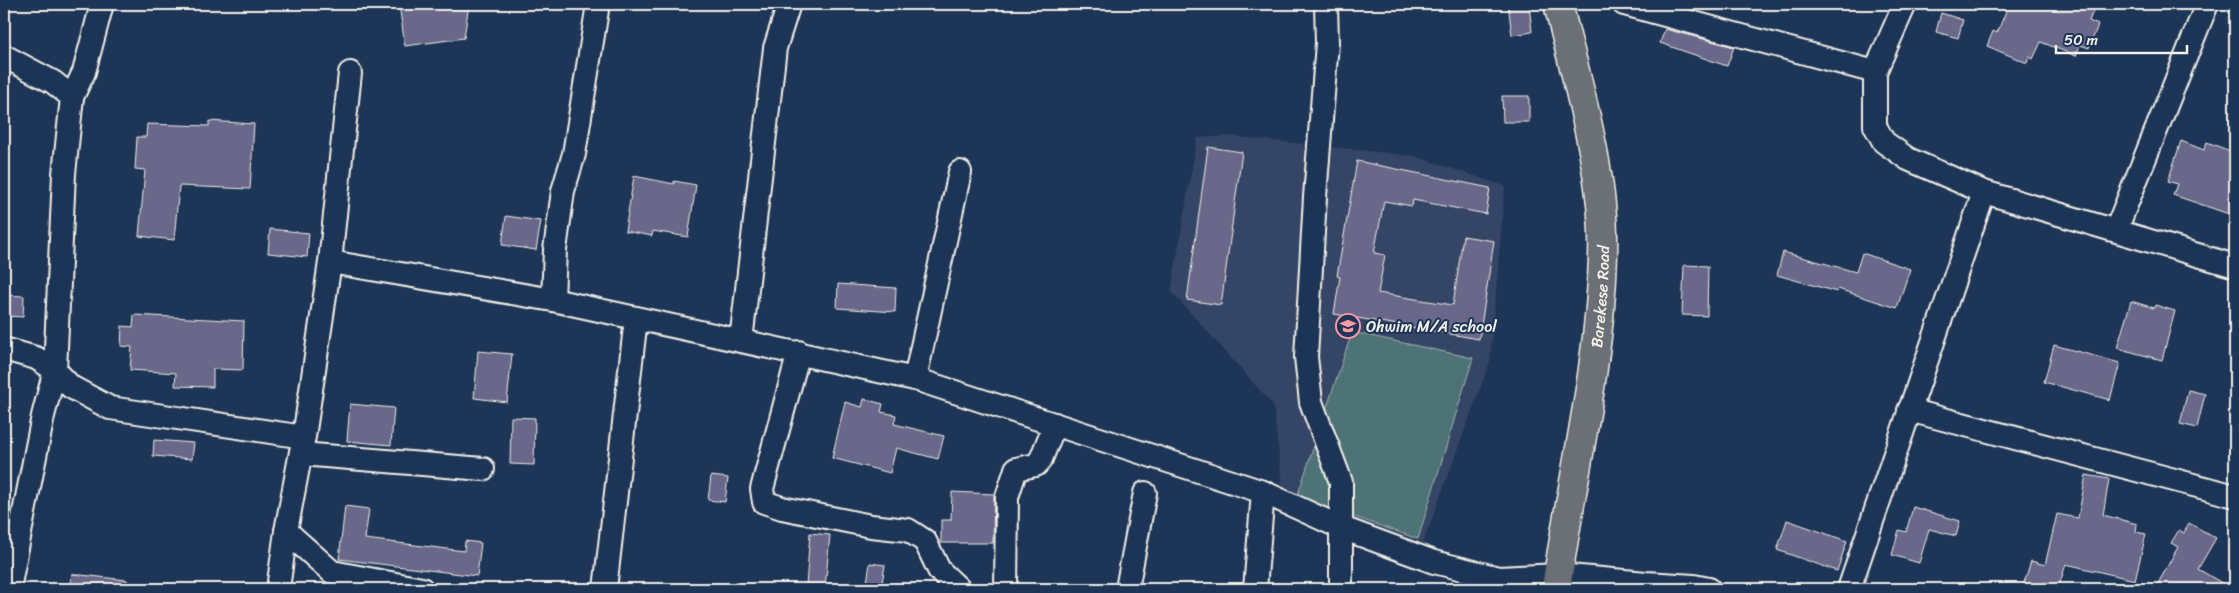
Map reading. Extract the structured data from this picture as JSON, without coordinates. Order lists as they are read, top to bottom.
{
  "streets": {
    "main road": ["Barekese Road"]
  },
  "places": {
    "school or university": ["Ohwim M/A school"]
  },
  "scale_bar": "50 m"
}
